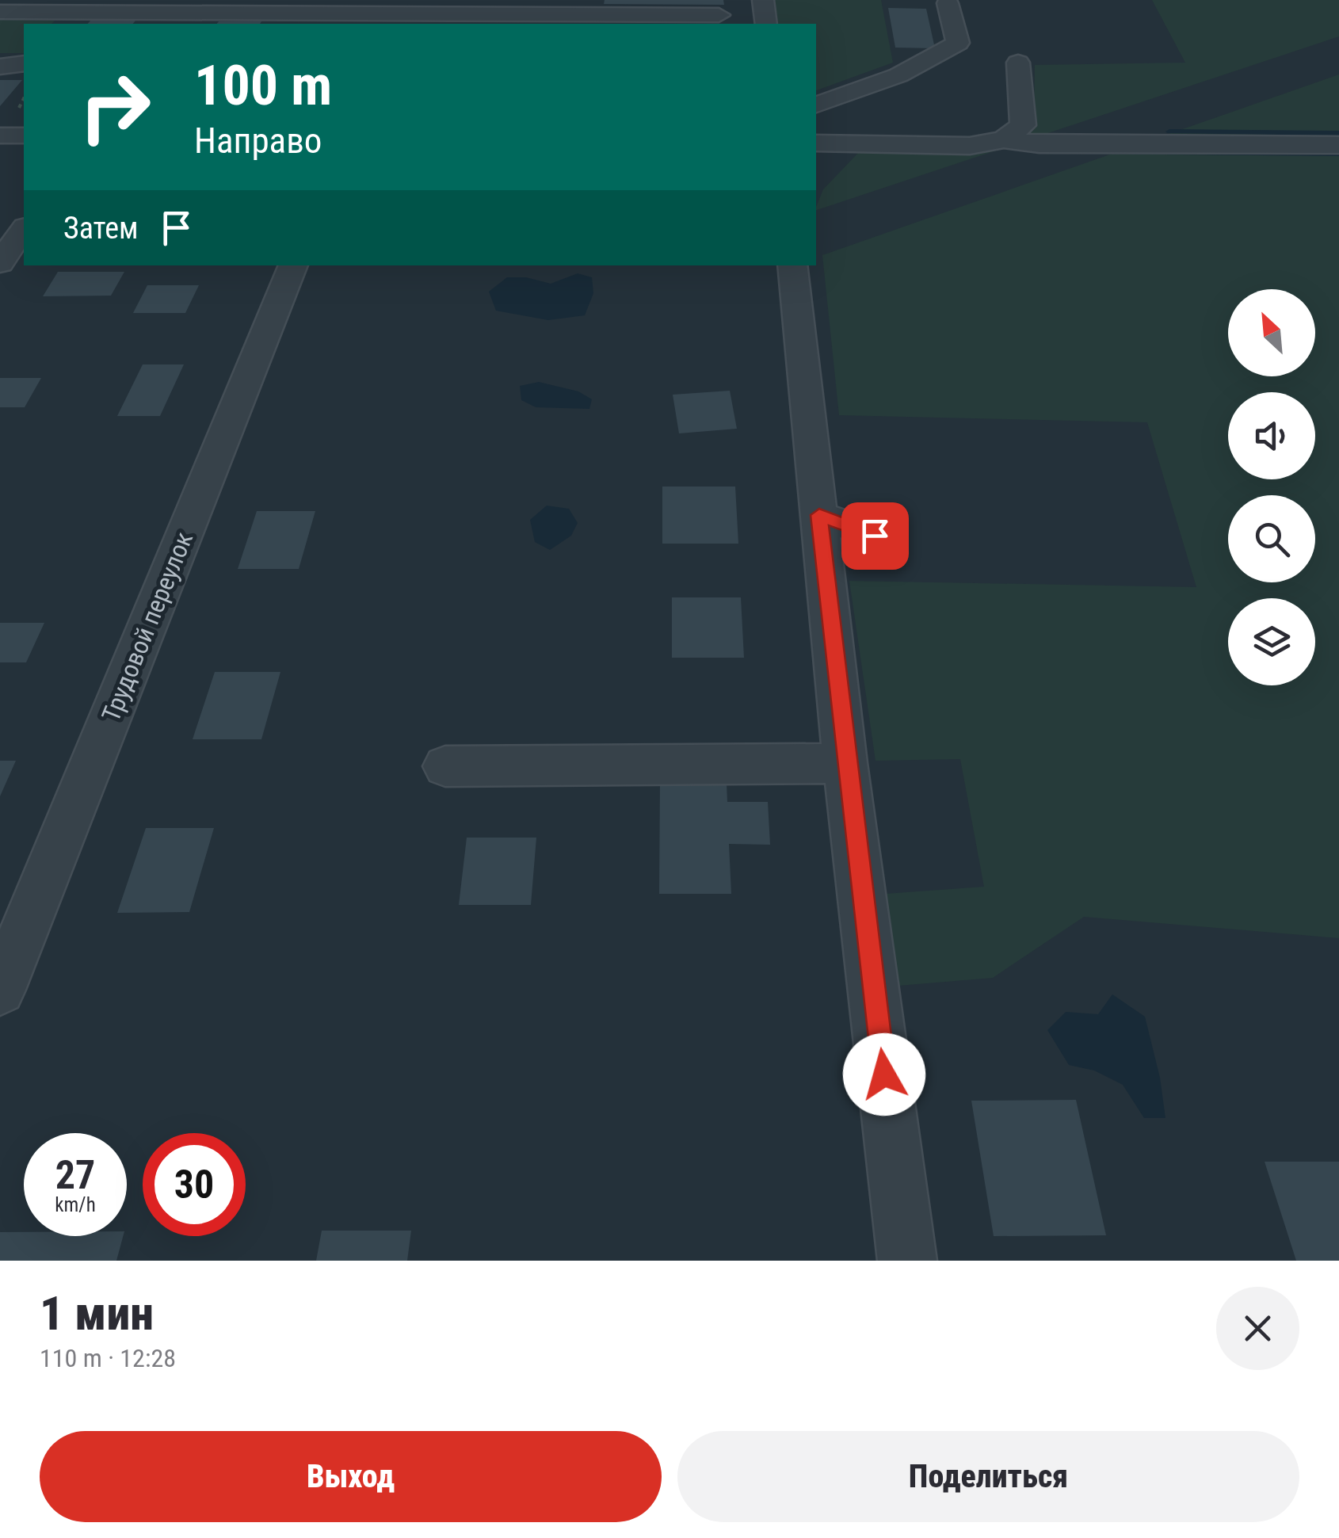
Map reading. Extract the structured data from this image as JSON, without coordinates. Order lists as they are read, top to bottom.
{
  "streets": {
    "street": ["Трудовой переулок"]
  },
  "north": "top left",
  "page": {
    "turn": ["100 m", "Направо"],
    "then": "Затем",
    "speed": "27 km/h",
    "limit": "30",
    "heading": ["1 мин", "110 m · 12:28"],
    "buttons": ["Выход", "Поделиться"]
  }
}
